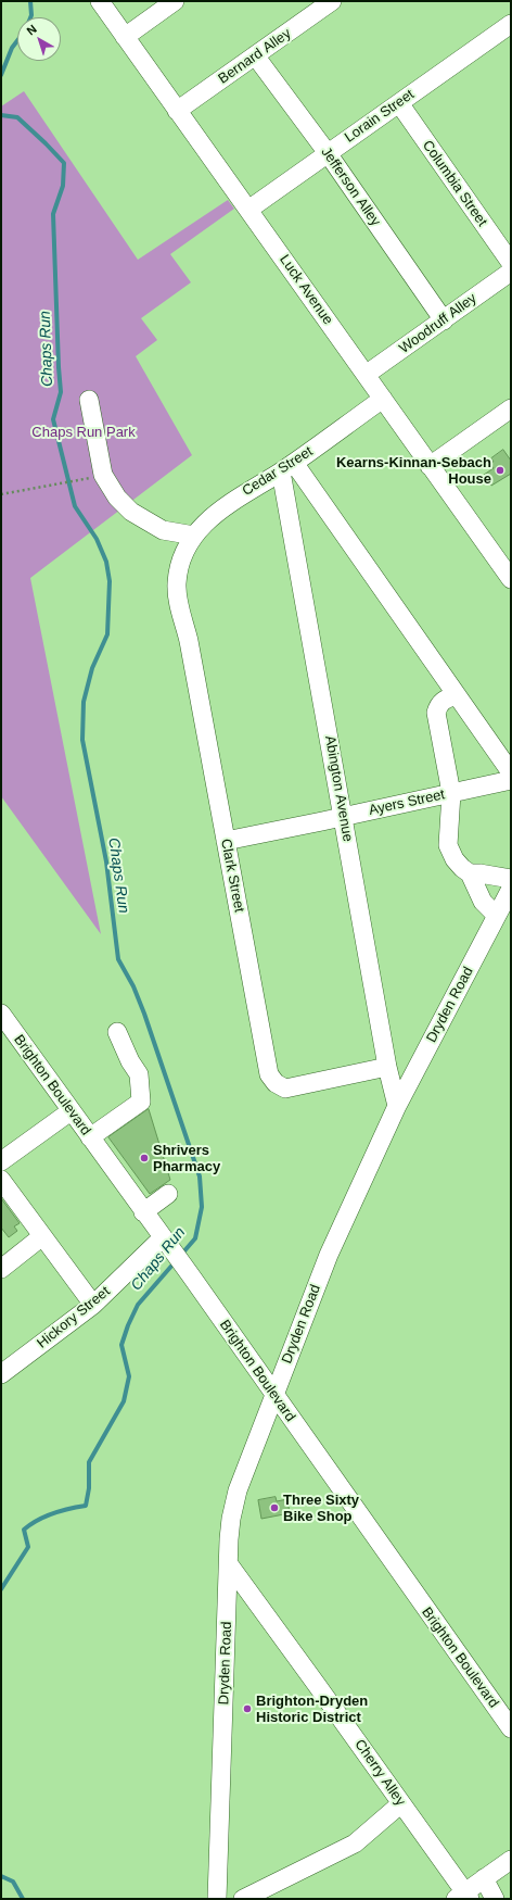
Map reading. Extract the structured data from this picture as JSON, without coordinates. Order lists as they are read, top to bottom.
{
  "streets": {
    "street": [
      "Bernard Alley",
      "Lorain Street",
      "Columbia Street",
      "Jefferson Alley",
      "Luck Avenue",
      "Woodruff Alley",
      "Cedar Street",
      "Abington Avenue",
      "Ayers Street",
      "Clark Street",
      "Dryden Road",
      "Brighton Boulevard",
      "Hickory Street",
      "Cherry Alley"
    ]
  },
  "crossings": [
    ["Bernard Alley", "Jefferson Alley"],
    ["Bernard Alley", "Luck Avenue"],
    ["Lorain Street", "Columbia Street"],
    ["Lorain Street", "Jefferson Alley"],
    ["Lorain Street", "Luck Avenue"],
    ["Jefferson Alley", "Woodruff Alley"],
    ["Luck Avenue", "Woodruff Alley"],
    ["Luck Avenue", "Cedar Street"],
    ["Cedar Street", "Abington Avenue"],
    ["Cedar Street", "Clark Street"],
    ["Abington Avenue", "Ayers Street"],
    ["Abington Avenue", "Clark Street"],
    ["Abington Avenue", "Dryden Road"],
    ["Ayers Street", "Clark Street"],
    ["Dryden Road", "Brighton Boulevard"],
    ["Dryden Road", "Cherry Alley"],
    ["Brighton Boulevard", "Hickory Street"]
  ],
  "water": ["Chaps Run"],
  "parks": ["Chaps Run Park"],
  "places": [
    "Kearns-Kinnan-Sebach House",
    "Shrivers Pharmacy",
    "Three Sixty Bike Shop",
    "Brighton-Dryden Historic District"
  ],
  "north": "top left"
}
